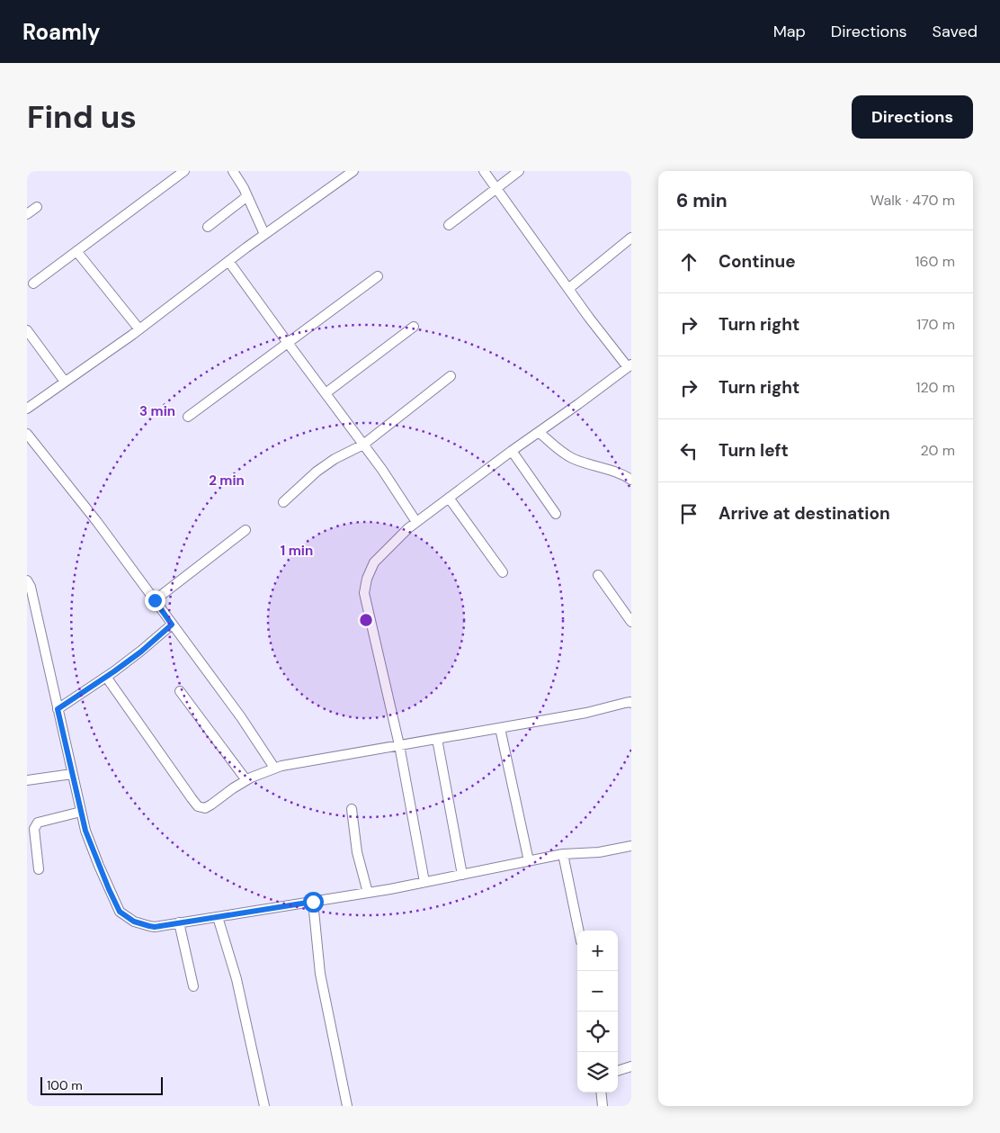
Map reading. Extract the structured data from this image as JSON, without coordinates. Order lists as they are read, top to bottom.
{
  "scale_bar": "100 m",
  "page": {
    "header": "Roamly",
    "nav": ["Map", "Directions", "Saved"],
    "buttons": "Directions",
    "title": "Find us",
    "heading": ["6 min", "Walk · 470 m"],
    "list": [
      ["Continue", "160 m"],
      ["Turn right", "170 m"],
      ["Turn right", "120 m"],
      ["Turn left", "20 m"],
      "Arrive at destination"
    ],
    "map_buttons": ["+", "−"],
    "scale": "100 m"
  },
  "rings": ["3 min", "2 min", "1 min"]
}
